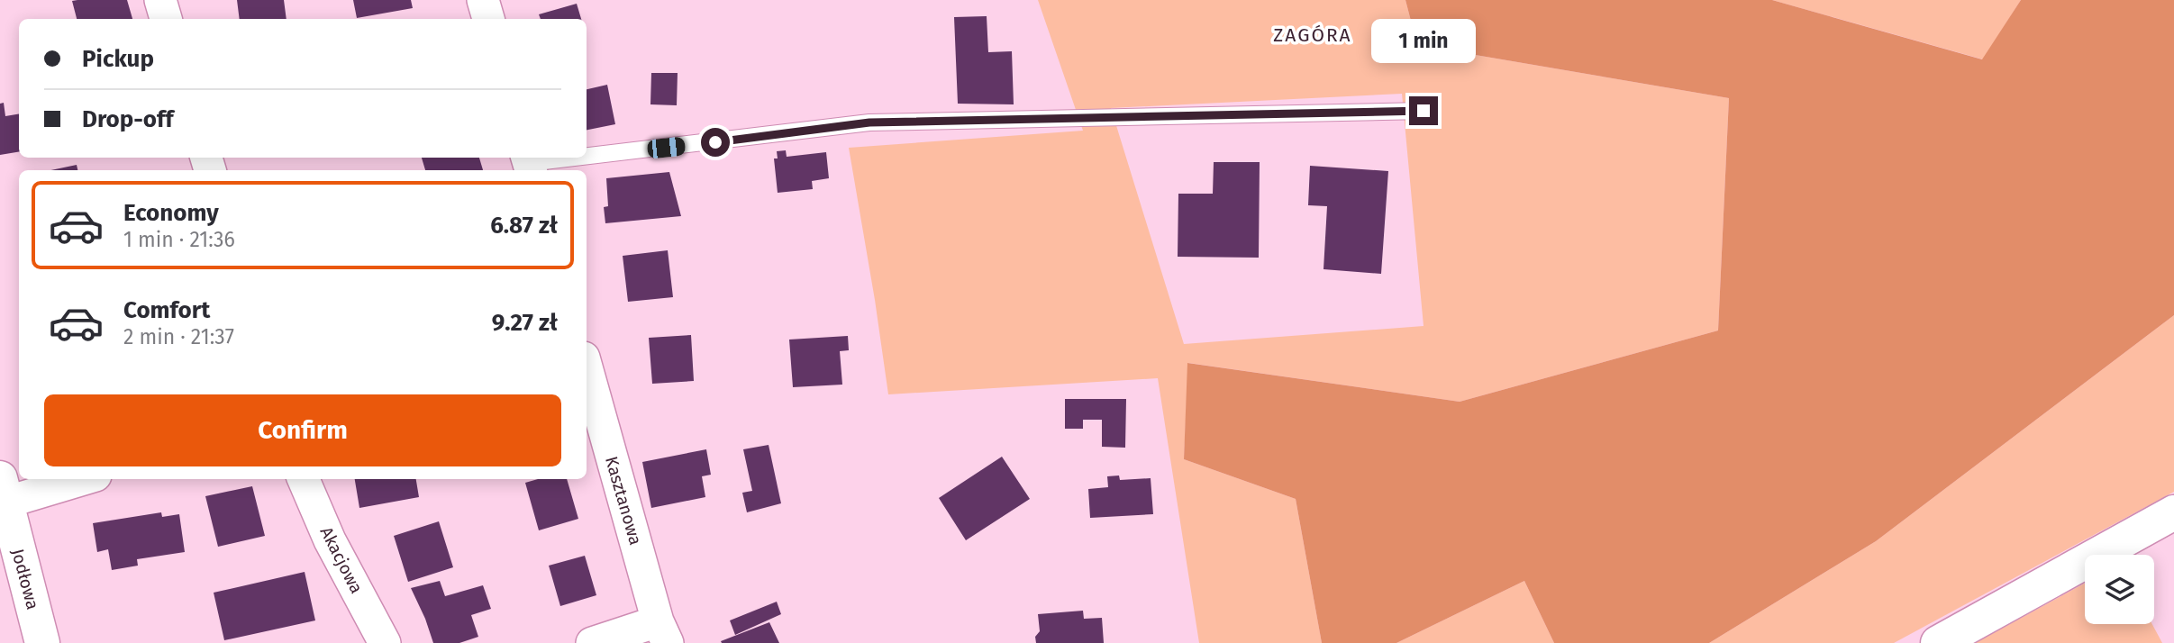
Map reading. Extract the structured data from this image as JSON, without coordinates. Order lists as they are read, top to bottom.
{
  "streets": {
    "street": ["Kasztanowa", "Akacjowa", "Jodłowa"]
  },
  "districts": ["ZAGÓRA"],
  "page": {
    "bubble": "1 min",
    "banner": ["Pickup", "Drop-off"],
    "list": [
      {
        "name": "Economy",
        "note": "1 min · 21:36",
        "value": "6.87 zł"
      },
      {
        "name": "Comfort",
        "note": "2 min · 21:37",
        "value": "9.27 zł"
      }
    ],
    "buttons": "Confirm"
  }
}
